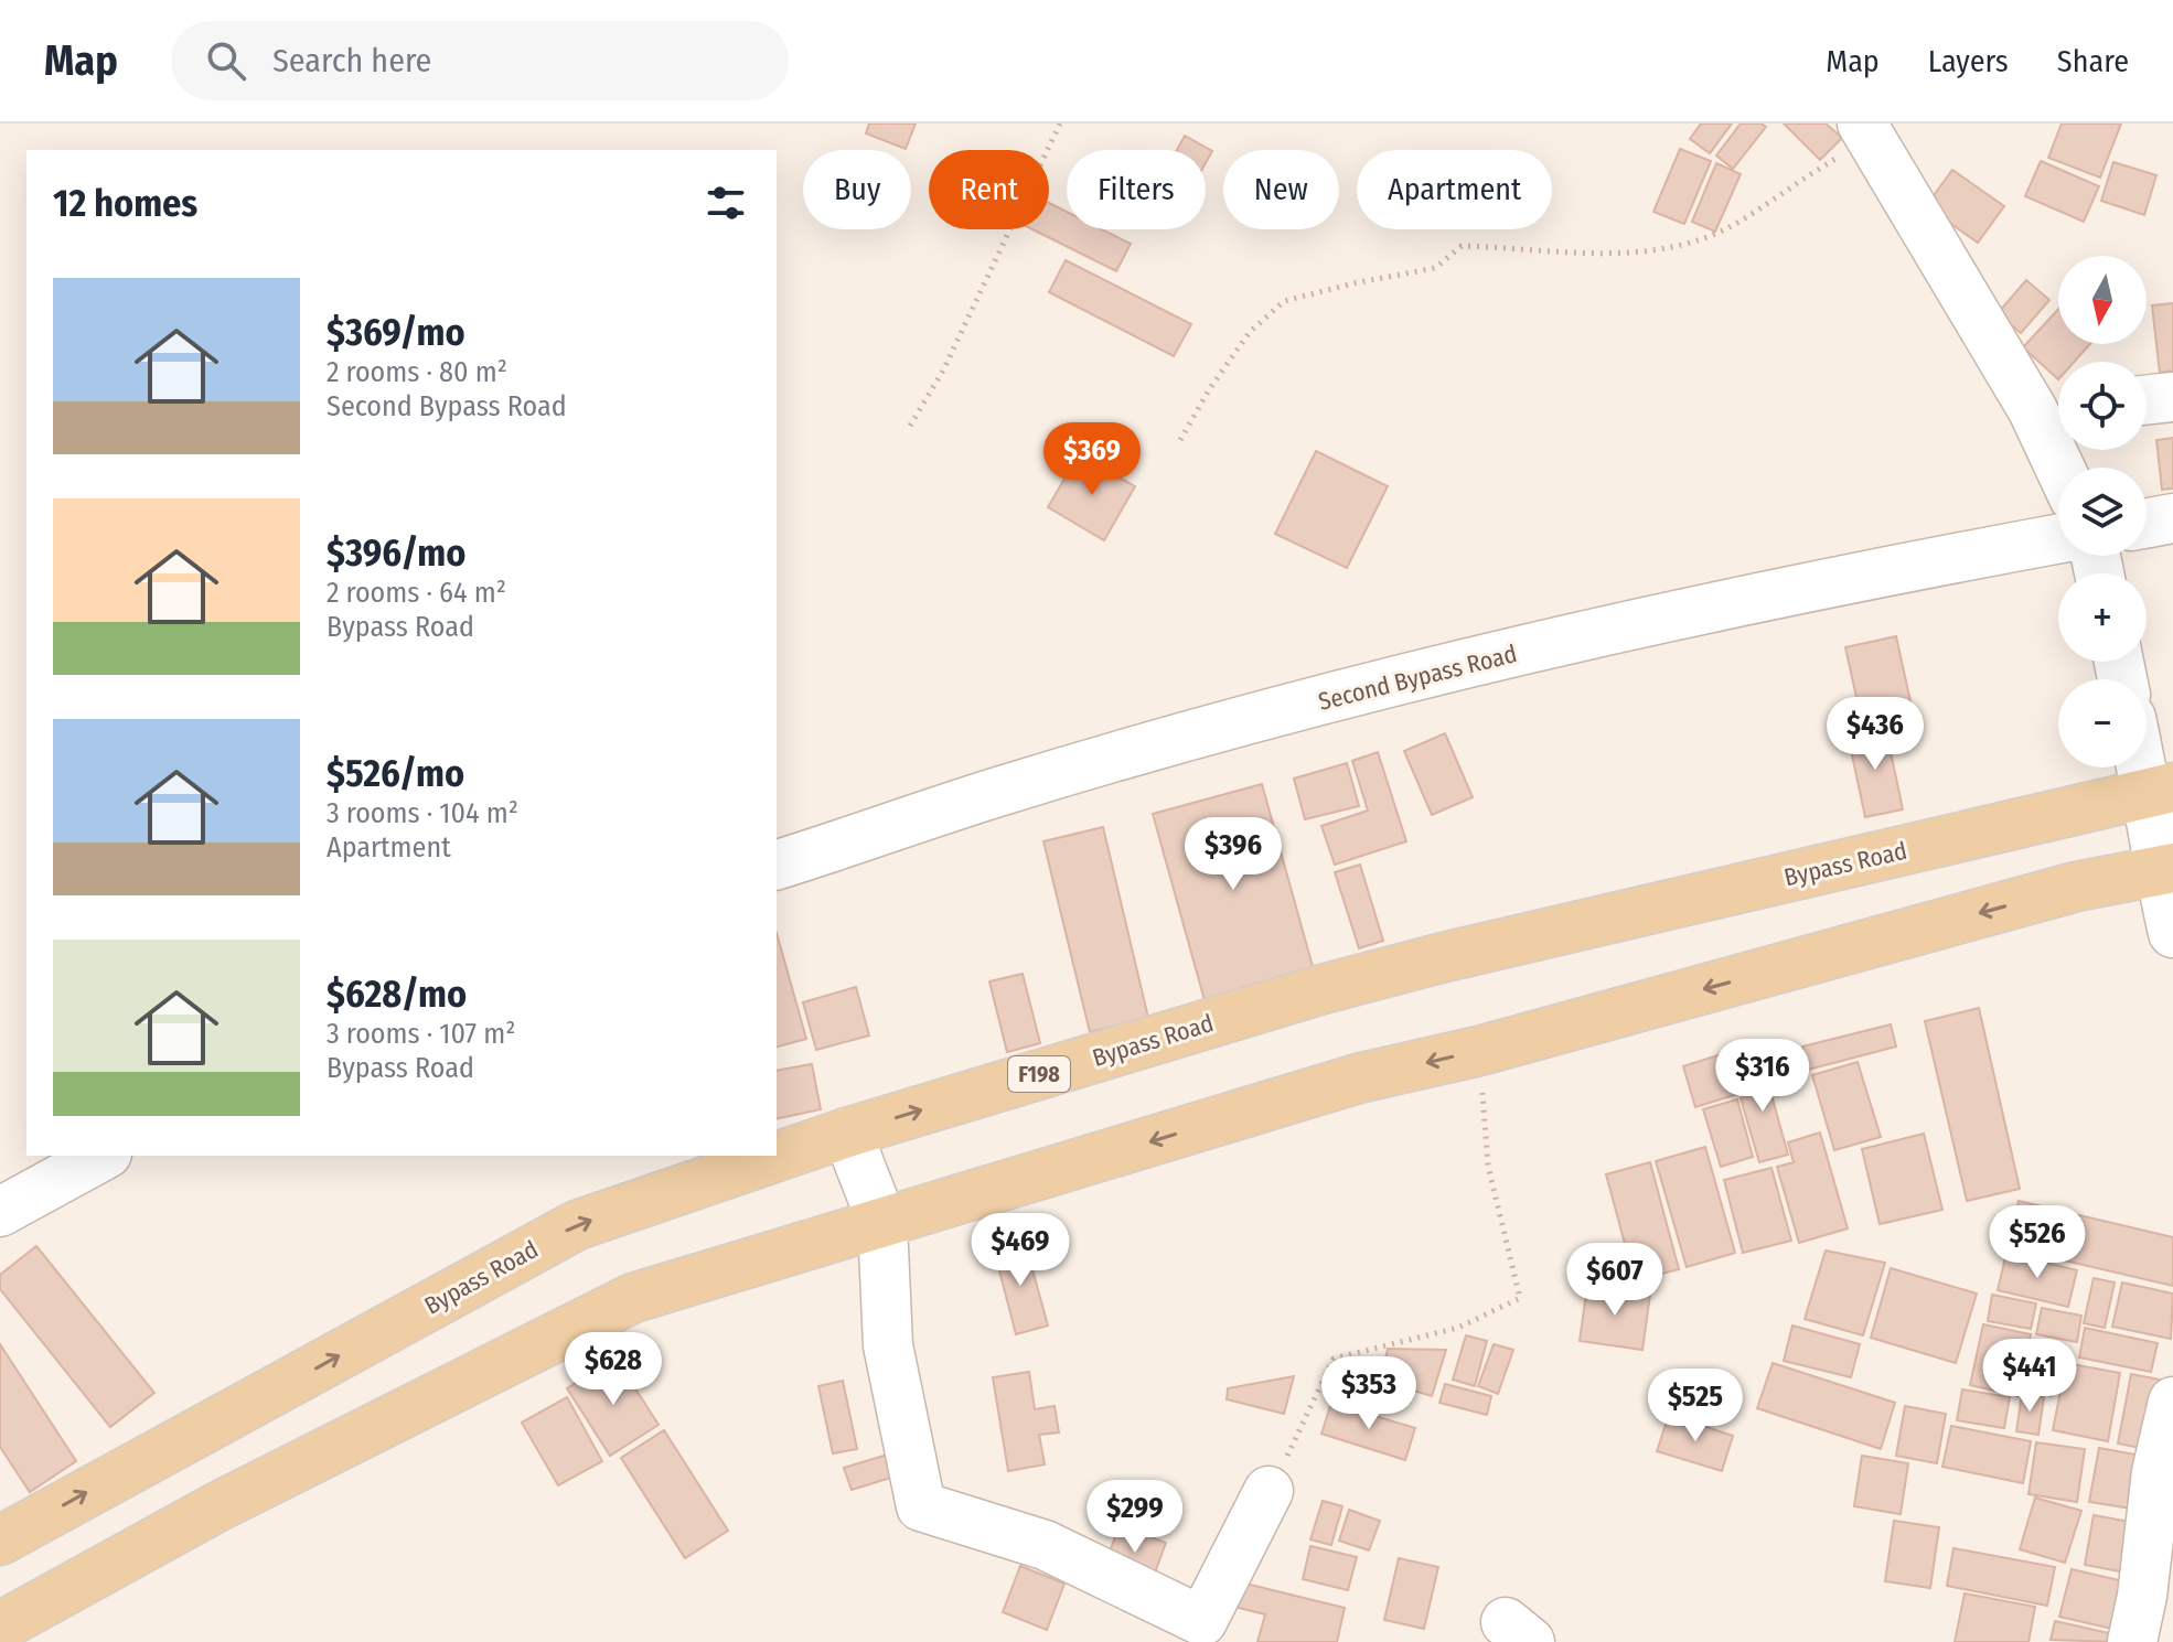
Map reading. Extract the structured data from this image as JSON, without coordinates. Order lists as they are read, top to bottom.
{
  "streets": {
    "main road": ["Bypass Road", "F198"],
    "street": ["Second Bypass Road"]
  },
  "north": "bottom",
  "page": {
    "header": "Map",
    "search": "Search here",
    "nav": ["Map", "Layers", "Share"],
    "chip": [
      "Buy",
      "Rent",
      "Filters",
      "New",
      "Apartment"
    ],
    "heading": "12 homes",
    "map_buttons": ["+", "−"],
    "list": [
      {
        "name": "$369/mo",
        "note": "2 rooms · 80 m² · Second Bypass Road"
      },
      {
        "name": "$396/mo",
        "note": "2 rooms · 64 m² · Bypass Road"
      },
      {
        "name": "$526/mo",
        "note": "3 rooms · 104 m² · Apartment"
      },
      {
        "name": "$628/mo",
        "note": "3 rooms · 107 m² · Bypass Road"
      }
    ],
    "price": [
      "$369",
      "$436",
      "$396",
      "$316",
      "$526",
      "$469",
      "$607",
      "$628",
      "$441",
      "$353",
      "$525",
      "$299"
    ]
  }
}
